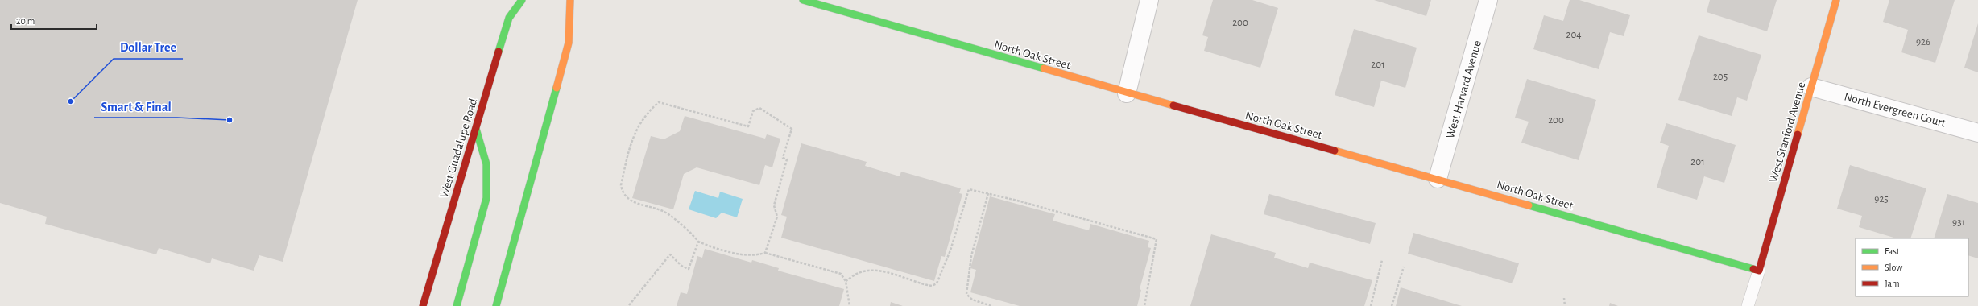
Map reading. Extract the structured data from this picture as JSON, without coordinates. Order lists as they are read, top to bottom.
{
  "streets": {
    "street": [
      "North Oak Street",
      "West Harvard Avenue",
      "North Evergreen Court",
      "West Stanford Avenue",
      "West Guadalupe Road"
    ]
  },
  "crossings": [
    ["North Oak Street", "West Harvard Avenue"],
    ["North Oak Street", "West Stanford Avenue"],
    ["North Evergreen Court", "West Stanford Avenue"]
  ],
  "places": ["Dollar Tree", "Smart & Final"],
  "house_numbers": [
    "200",
    "204",
    "926",
    "201",
    "205",
    "200",
    "201",
    "925",
    "931"
  ],
  "legend": ["Fast", "Slow", "Jam"],
  "scale_bar": "20 m"
}
